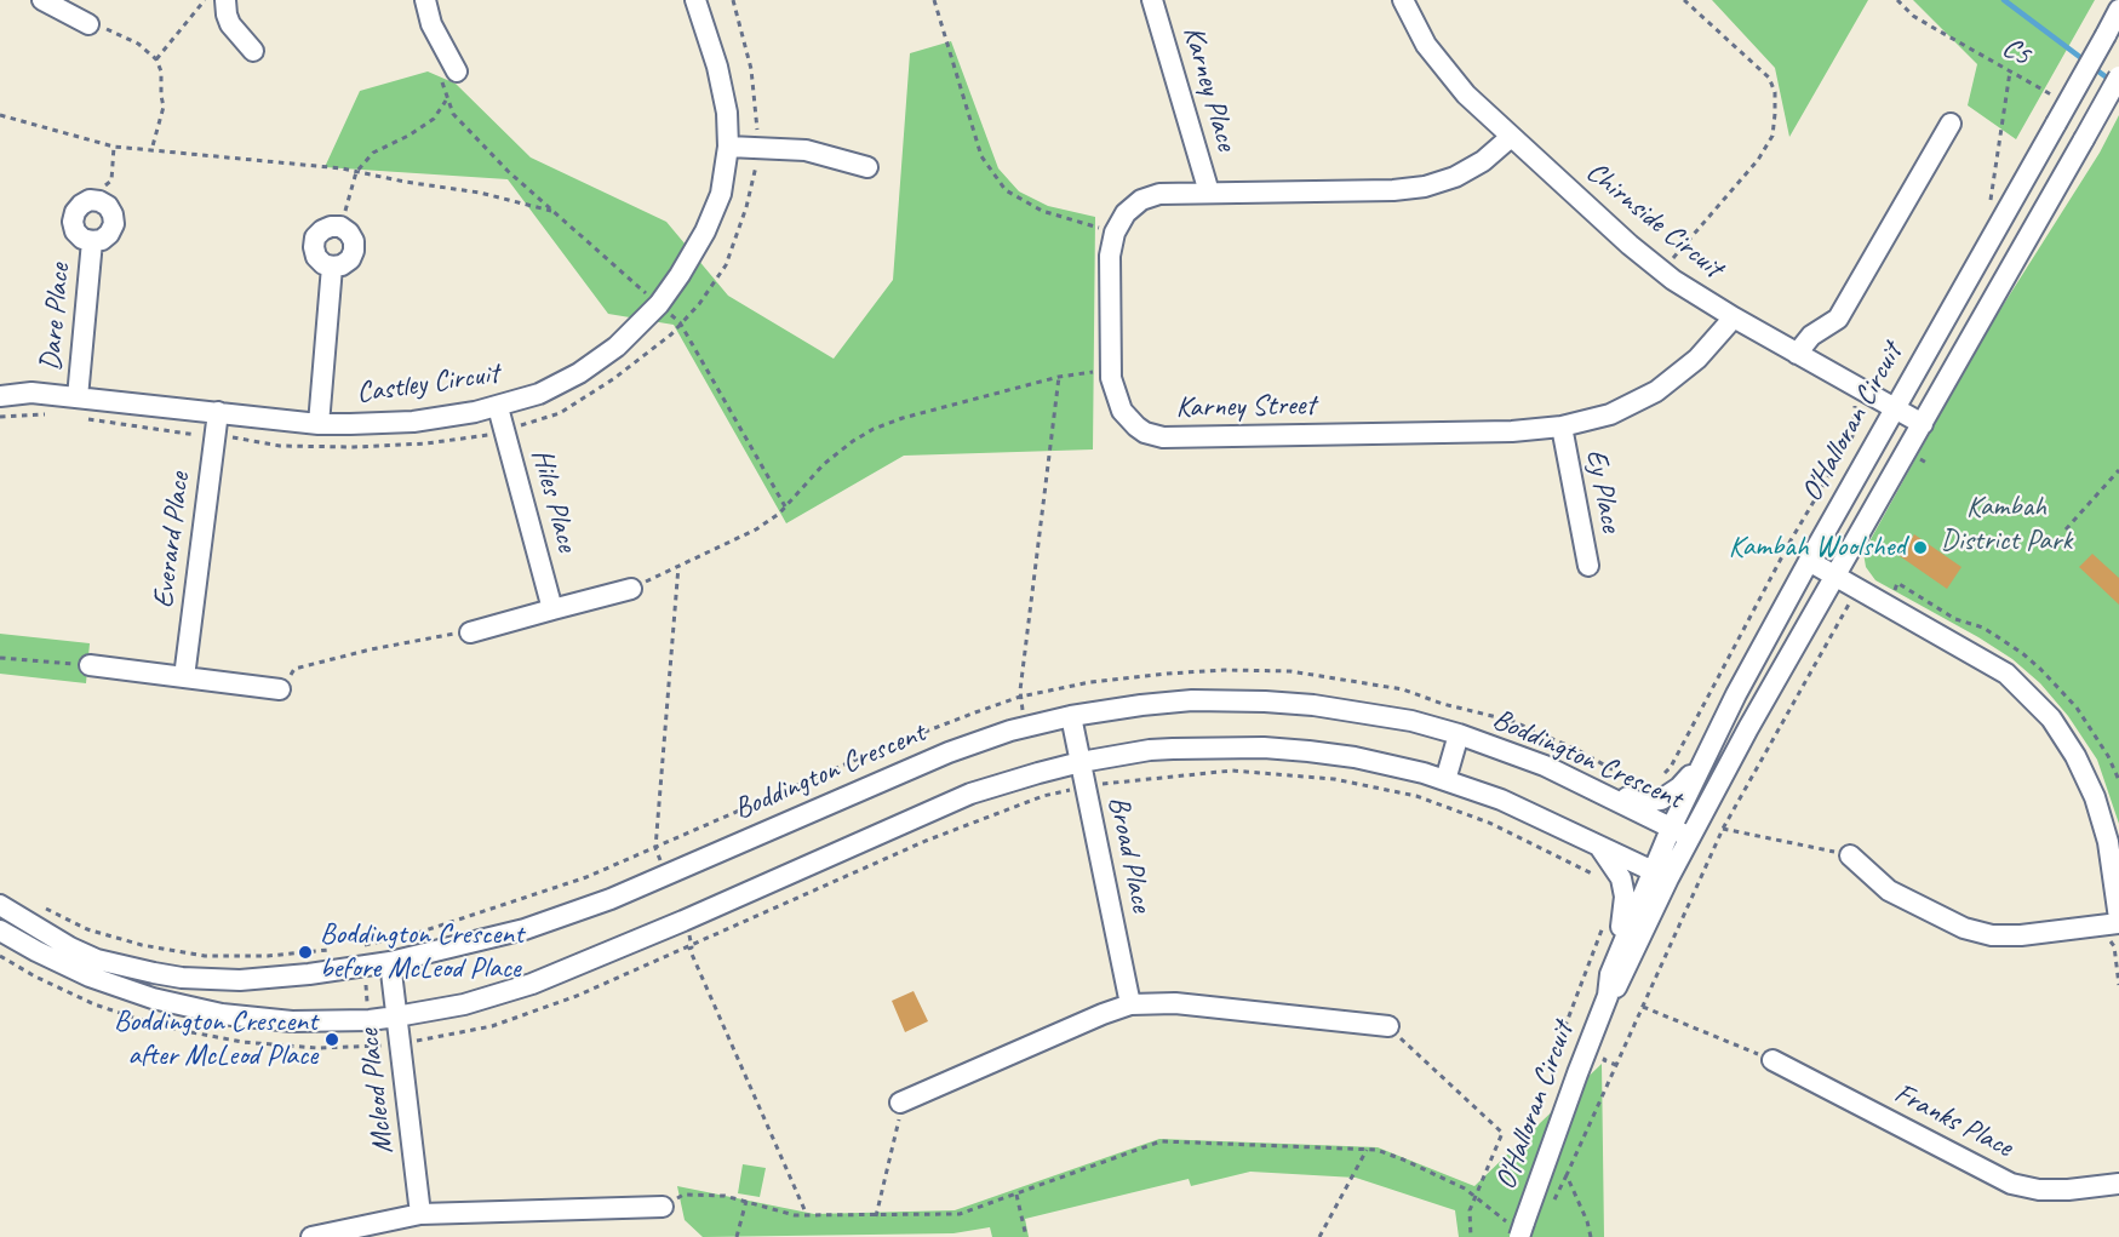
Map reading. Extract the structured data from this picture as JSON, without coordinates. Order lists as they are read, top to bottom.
{
  "streets": {
    "street": [
      "Karney Place",
      "Chirnside Circuit",
      "Dare Place",
      "Castley Circuit",
      "Karney Street",
      "O'Halloran Circuit",
      "Ey Place",
      "Hiles Place",
      "Everard Place",
      "Boddington Crescent",
      "Broad Place",
      "Mcleod Place",
      "Franks Place"
    ],
    "path": ["C5"]
  },
  "crossings": [
    ["Chirnside Circuit", "Karney Street"],
    ["Chirnside Circuit", "O'Halloran Circuit"],
    ["Dare Place", "Castley Circuit"],
    ["Castley Circuit", "Hiles Place"],
    ["Castley Circuit", "Everard Place"],
    ["Karney Street", "Ey Place"],
    ["O'Halloran Circuit", "Boddington Crescent"],
    ["Boddington Crescent", "Broad Place"],
    ["Boddington Crescent", "Mcleod Place"]
  ],
  "parks": ["Kambah District Park"],
  "places": ["Kambah Woolshed", "Boddington Crescent before McLeod Place", "Boddington Crescent after McLeod Place"]
}
